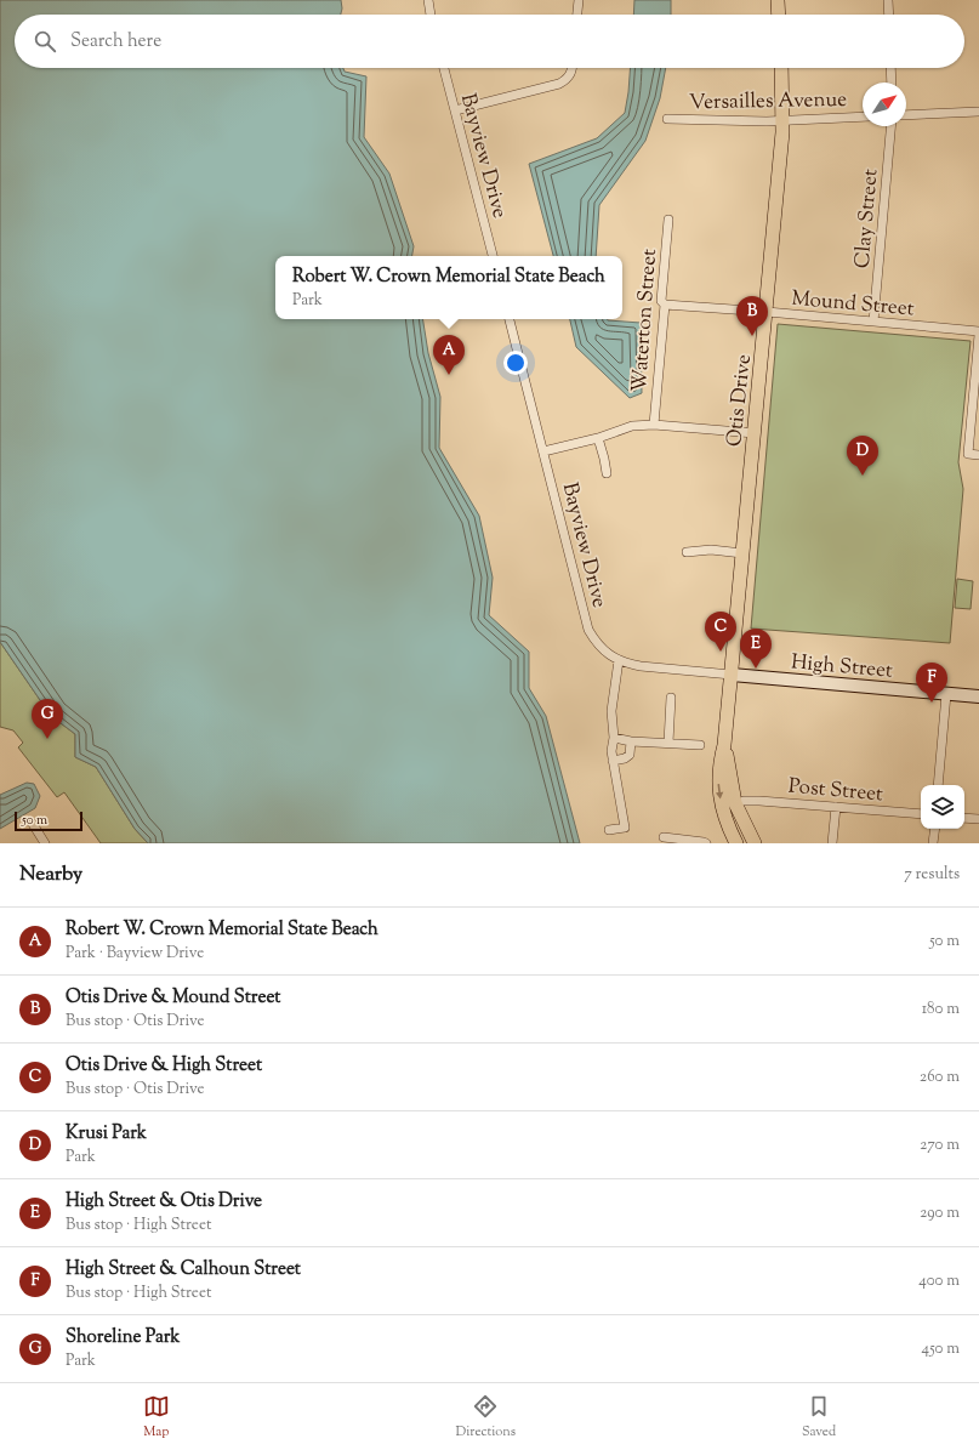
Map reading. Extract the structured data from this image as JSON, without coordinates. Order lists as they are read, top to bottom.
{
  "streets": {
    "main road": ["Otis Drive", "High Street"],
    "street": [
      "Versailles Avenue",
      "Bayview Drive",
      "Clay Street",
      "Mound Street",
      "Waterton Street",
      "Post Street"
    ]
  },
  "crossings": [
    ["Versailles Avenue", "Otis Drive"],
    ["Bayview Drive", "Otis Drive"],
    ["Bayview Drive", "High Street"],
    ["Clay Street", "Mound Street"],
    ["Mound Street", "Waterton Street"],
    ["Mound Street", "Otis Drive"],
    ["Otis Drive", "High Street"]
  ],
  "scale_bar": "50 m",
  "north": "top right",
  "page": {
    "search": "Search here",
    "popup": ["Robert W. Crown Memorial State Beach", "Park"],
    "pins": [
      "B",
      "A",
      "D",
      "C",
      "E",
      "F",
      "G"
    ],
    "scale": "50 m",
    "heading": ["Nearby", "7 results"],
    "list": [
      {
        "mark": "A",
        "name": "Robert W. Crown Memorial State Beach",
        "note": "Park · Bayview Drive",
        "value": "50 m"
      },
      {
        "mark": "B",
        "name": "Otis Drive & Mound Street",
        "note": "Bus stop · Otis Drive",
        "value": "180 m"
      },
      {
        "mark": "C",
        "name": "Otis Drive & High Street",
        "note": "Bus stop · Otis Drive",
        "value": "260 m"
      },
      {
        "mark": "D",
        "name": "Krusi Park",
        "note": "Park",
        "value": "270 m"
      },
      {
        "mark": "E",
        "name": "High Street & Otis Drive",
        "note": "Bus stop · High Street",
        "value": "290 m"
      },
      {
        "mark": "F",
        "name": "High Street & Calhoun Street",
        "note": "Bus stop · High Street",
        "value": "400 m"
      },
      {
        "mark": "G",
        "name": "Shoreline Park",
        "note": "Park",
        "value": "450 m"
      }
    ],
    "nav": ["Map", "Directions", "Saved"]
  }
}
